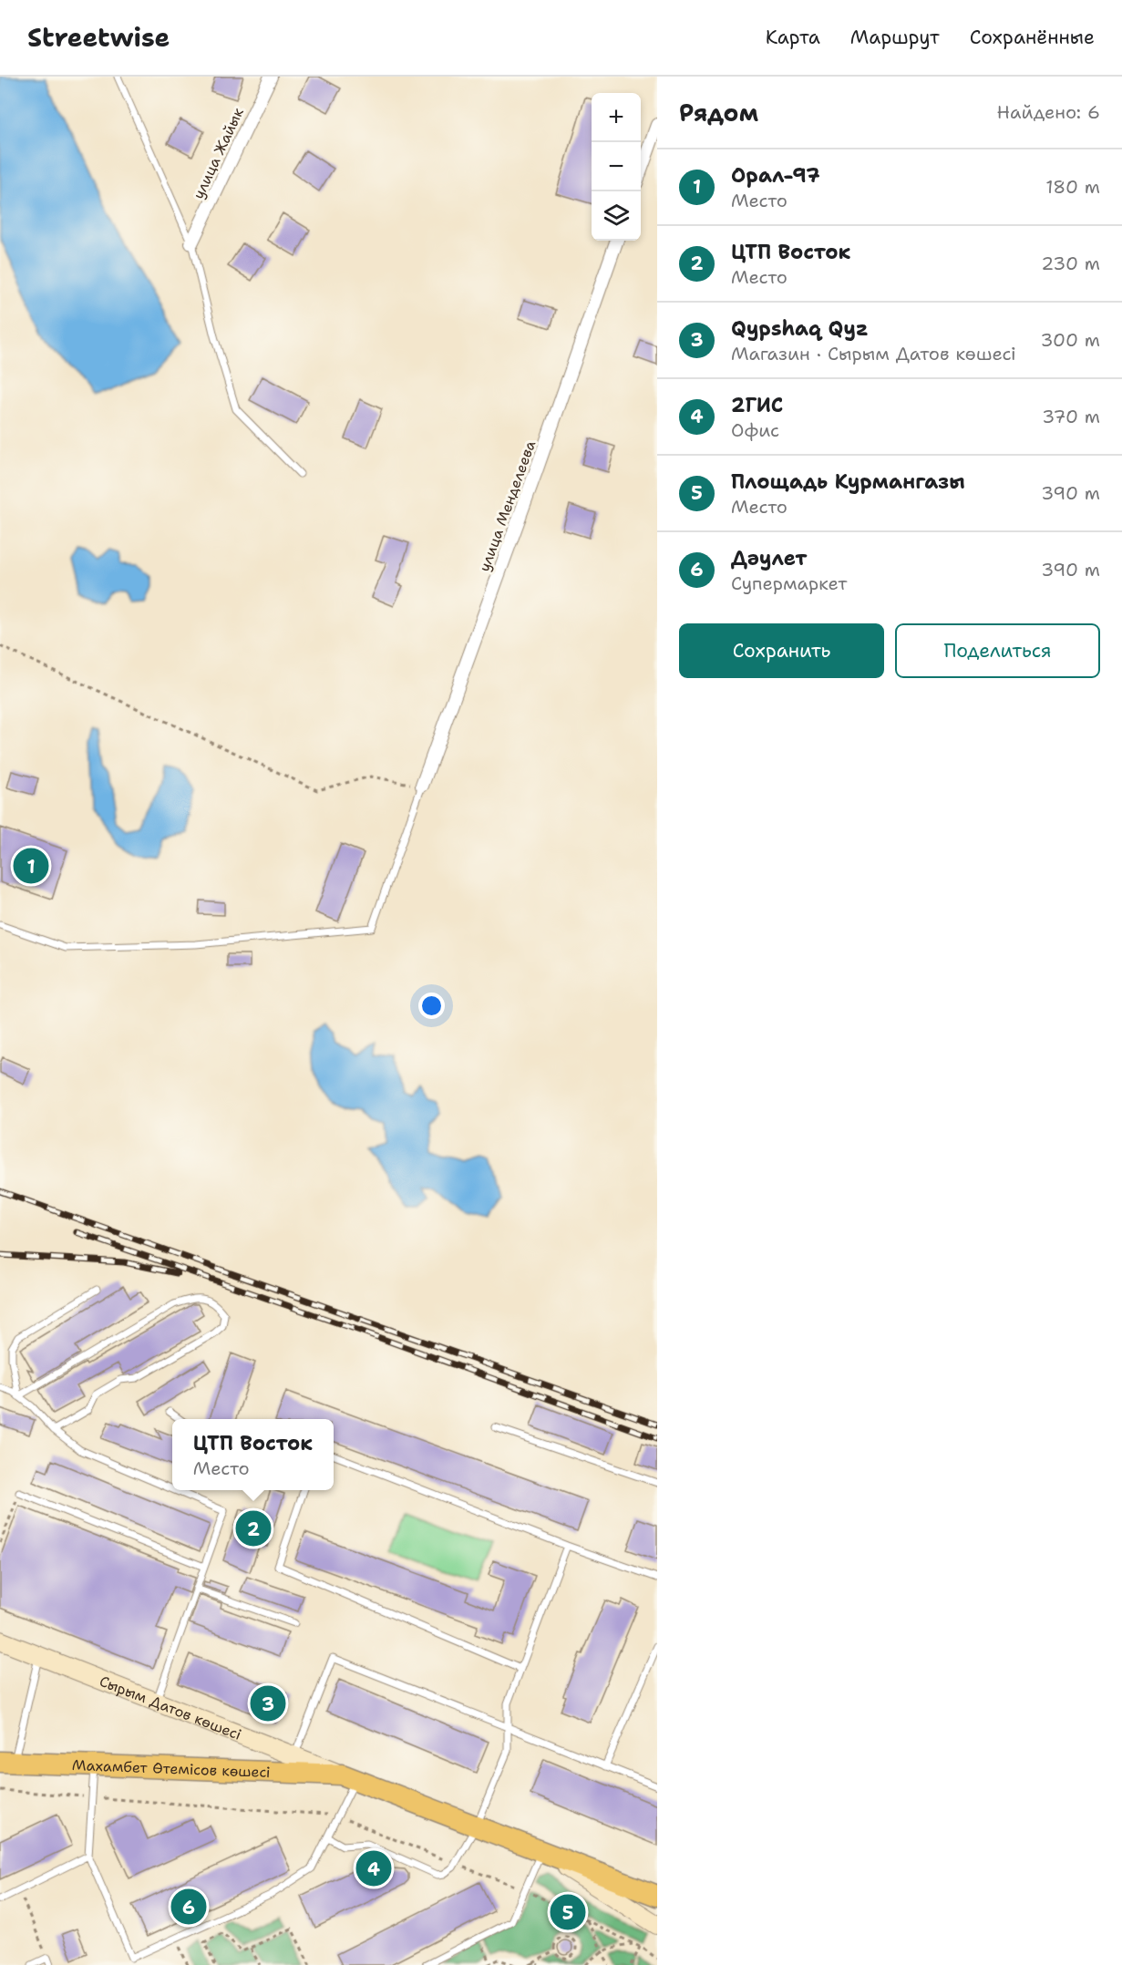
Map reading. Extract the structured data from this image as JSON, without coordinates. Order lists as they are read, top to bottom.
{
  "streets": {
    "main road": ["Сырым Датов көшесі", "Махамбет Өтемісов көшесі"],
    "street": ["улица Жайык", "улица Менделеева"]
  },
  "crossings": [
    ["Сырым Датов көшесі", "Махамбет Өтемісов көшесі"]
  ],
  "page": {
    "header": "Streetwise",
    "nav": ["Карта", "Маршрут", "Сохранённые"],
    "heading": ["Рядом", "Найдено: 6"],
    "map_buttons": ["+", "−"],
    "list": [
      {
        "mark": "1",
        "name": "Орал-97",
        "note": "Место",
        "value": "180 m"
      },
      {
        "mark": "2",
        "name": "ЦТП Восток",
        "note": "Место",
        "value": "230 m"
      },
      {
        "mark": "3",
        "name": "Qypshaq Qyz",
        "note": "Магазин · Сырым Датов көшесі",
        "value": "300 m"
      },
      {
        "mark": "4",
        "name": "2ГИС",
        "note": "Офис",
        "value": "370 m"
      },
      {
        "mark": "5",
        "name": "Площадь Курмангазы",
        "note": "Место",
        "value": "390 m"
      },
      {
        "mark": "6",
        "name": "Дәулет",
        "note": "Супермаркет",
        "value": "390 m"
      }
    ],
    "buttons": ["Сохранить", "Поделиться"],
    "pins": [
      "1",
      "2",
      "3",
      "4",
      "6",
      "5"
    ],
    "popup": ["ЦТП Восток", "Место"]
  }
}
